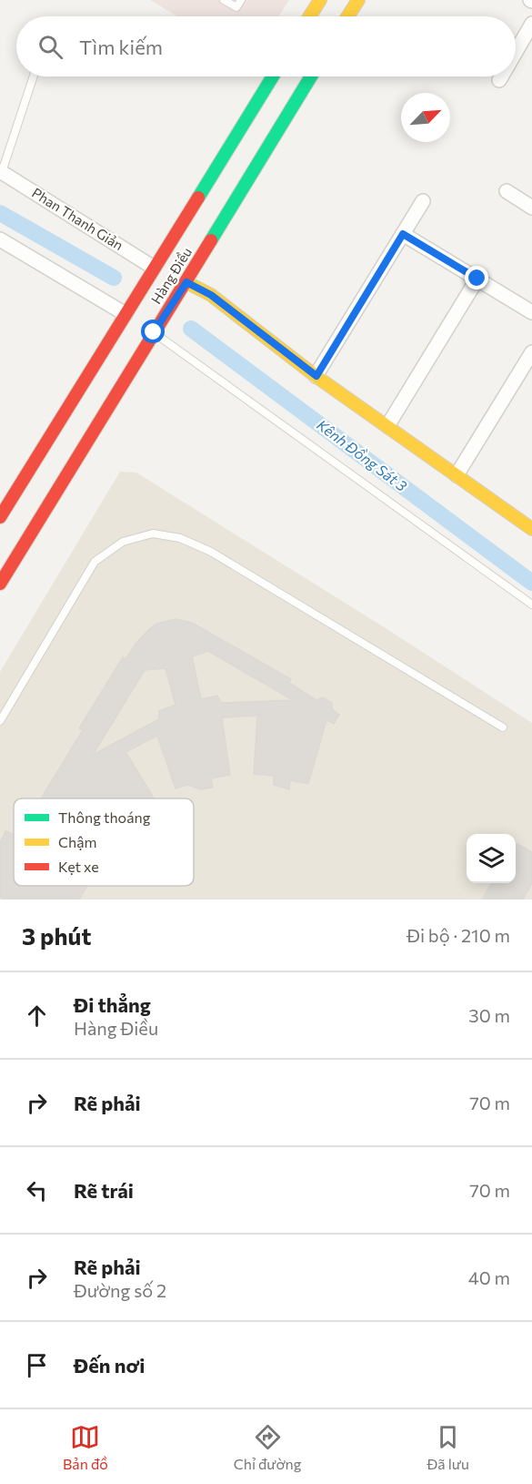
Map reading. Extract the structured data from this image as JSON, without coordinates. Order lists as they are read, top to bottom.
{
  "streets": {
    "main road": ["Hàng Điều"],
    "street": ["Phan Thanh Giản"]
  },
  "crossings": [
    ["Phan Thanh Giản", "Hàng Điều"]
  ],
  "water": ["Kênh Đồng Sát 3"],
  "legend": ["Thông thoáng", "Chậm", "Kẹt xe"],
  "north": "top right",
  "page": {
    "search": "Tìm kiếm",
    "heading": ["3 phút", "Đi bộ · 210 m"],
    "list": [
      ["Đi thẳng", "Hàng Điều", "30 m"],
      ["Rẽ phải", "70 m"],
      ["Rẽ trái", "70 m"],
      ["Rẽ phải", "Đường số 2", "40 m"],
      "Đến nơi"
    ],
    "nav": ["Bản đồ", "Chỉ đường", "Đã lưu"]
  }
}
